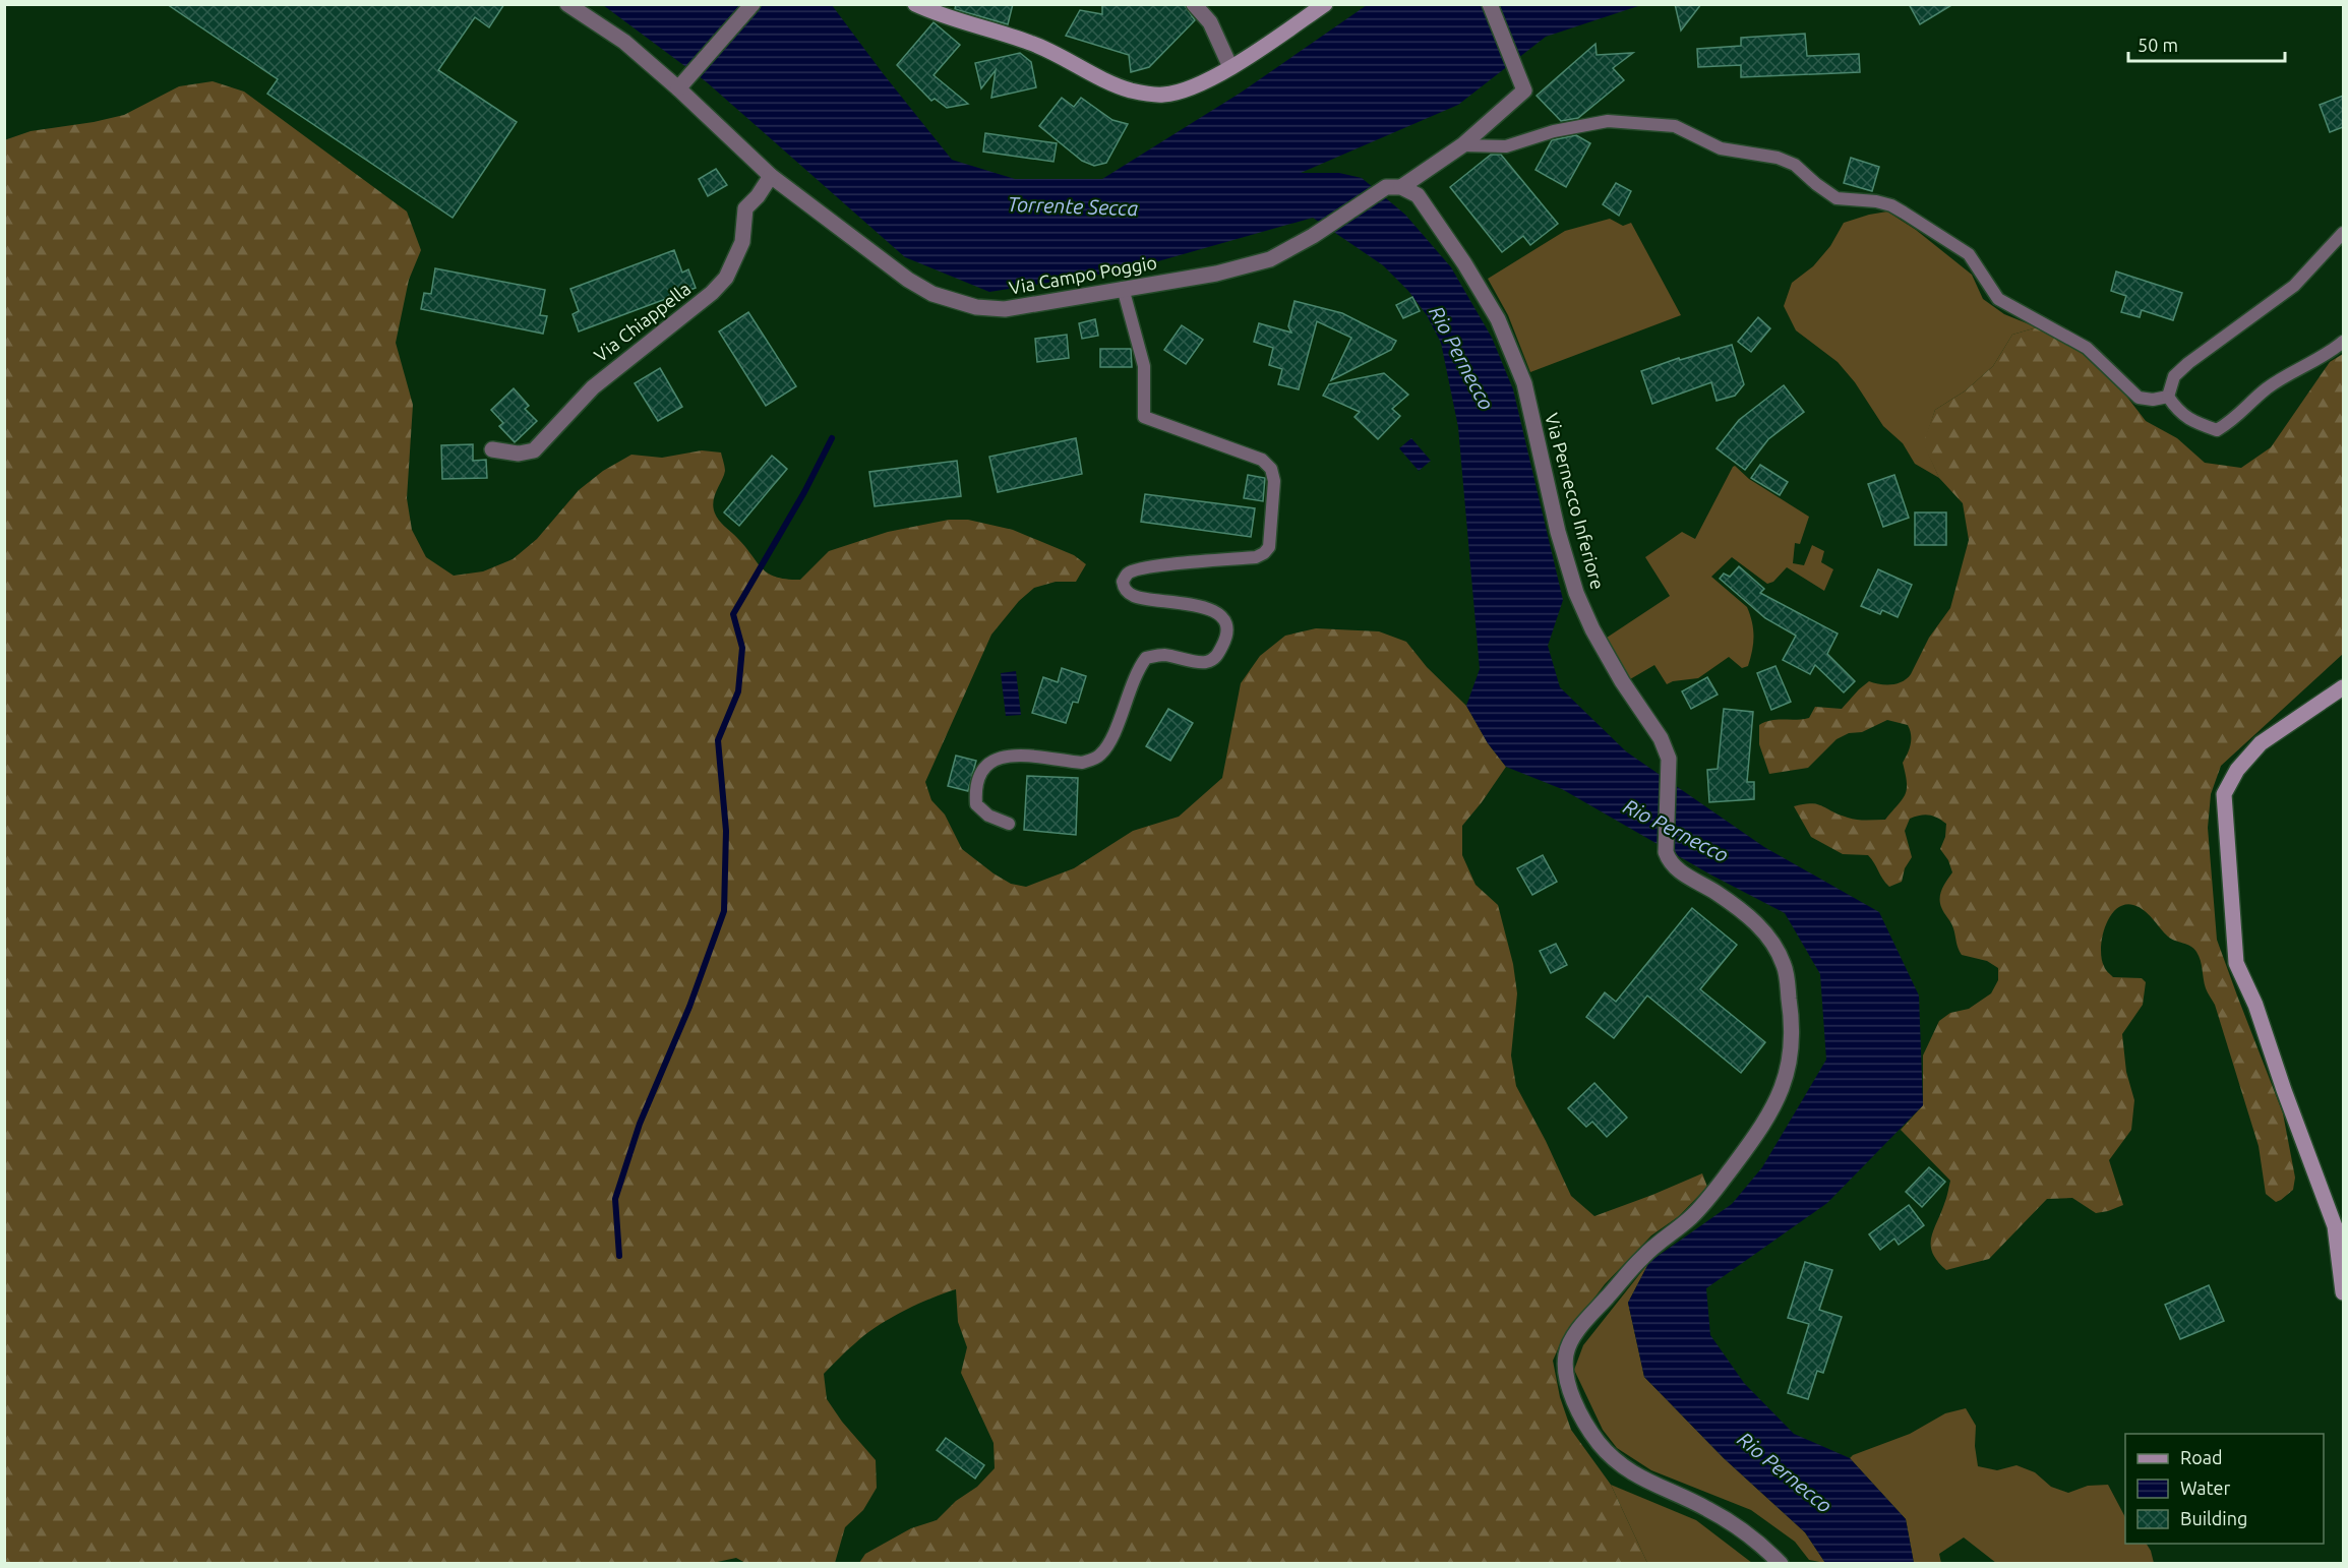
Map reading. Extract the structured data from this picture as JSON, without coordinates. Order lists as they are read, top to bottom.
{
  "streets": {
    "street": ["Via Campo Poggio", "Via Chiappella", "Via Pernecco Inferiore"]
  },
  "crossings": [
    ["Via Campo Poggio", "Via Chiappella"],
    ["Via Campo Poggio", "Via Pernecco Inferiore"]
  ],
  "water": ["Torrente Secca", "Rio Pernecco"],
  "legend": ["Road", "Water", "Building"],
  "scale_bar": "50 m"
}
